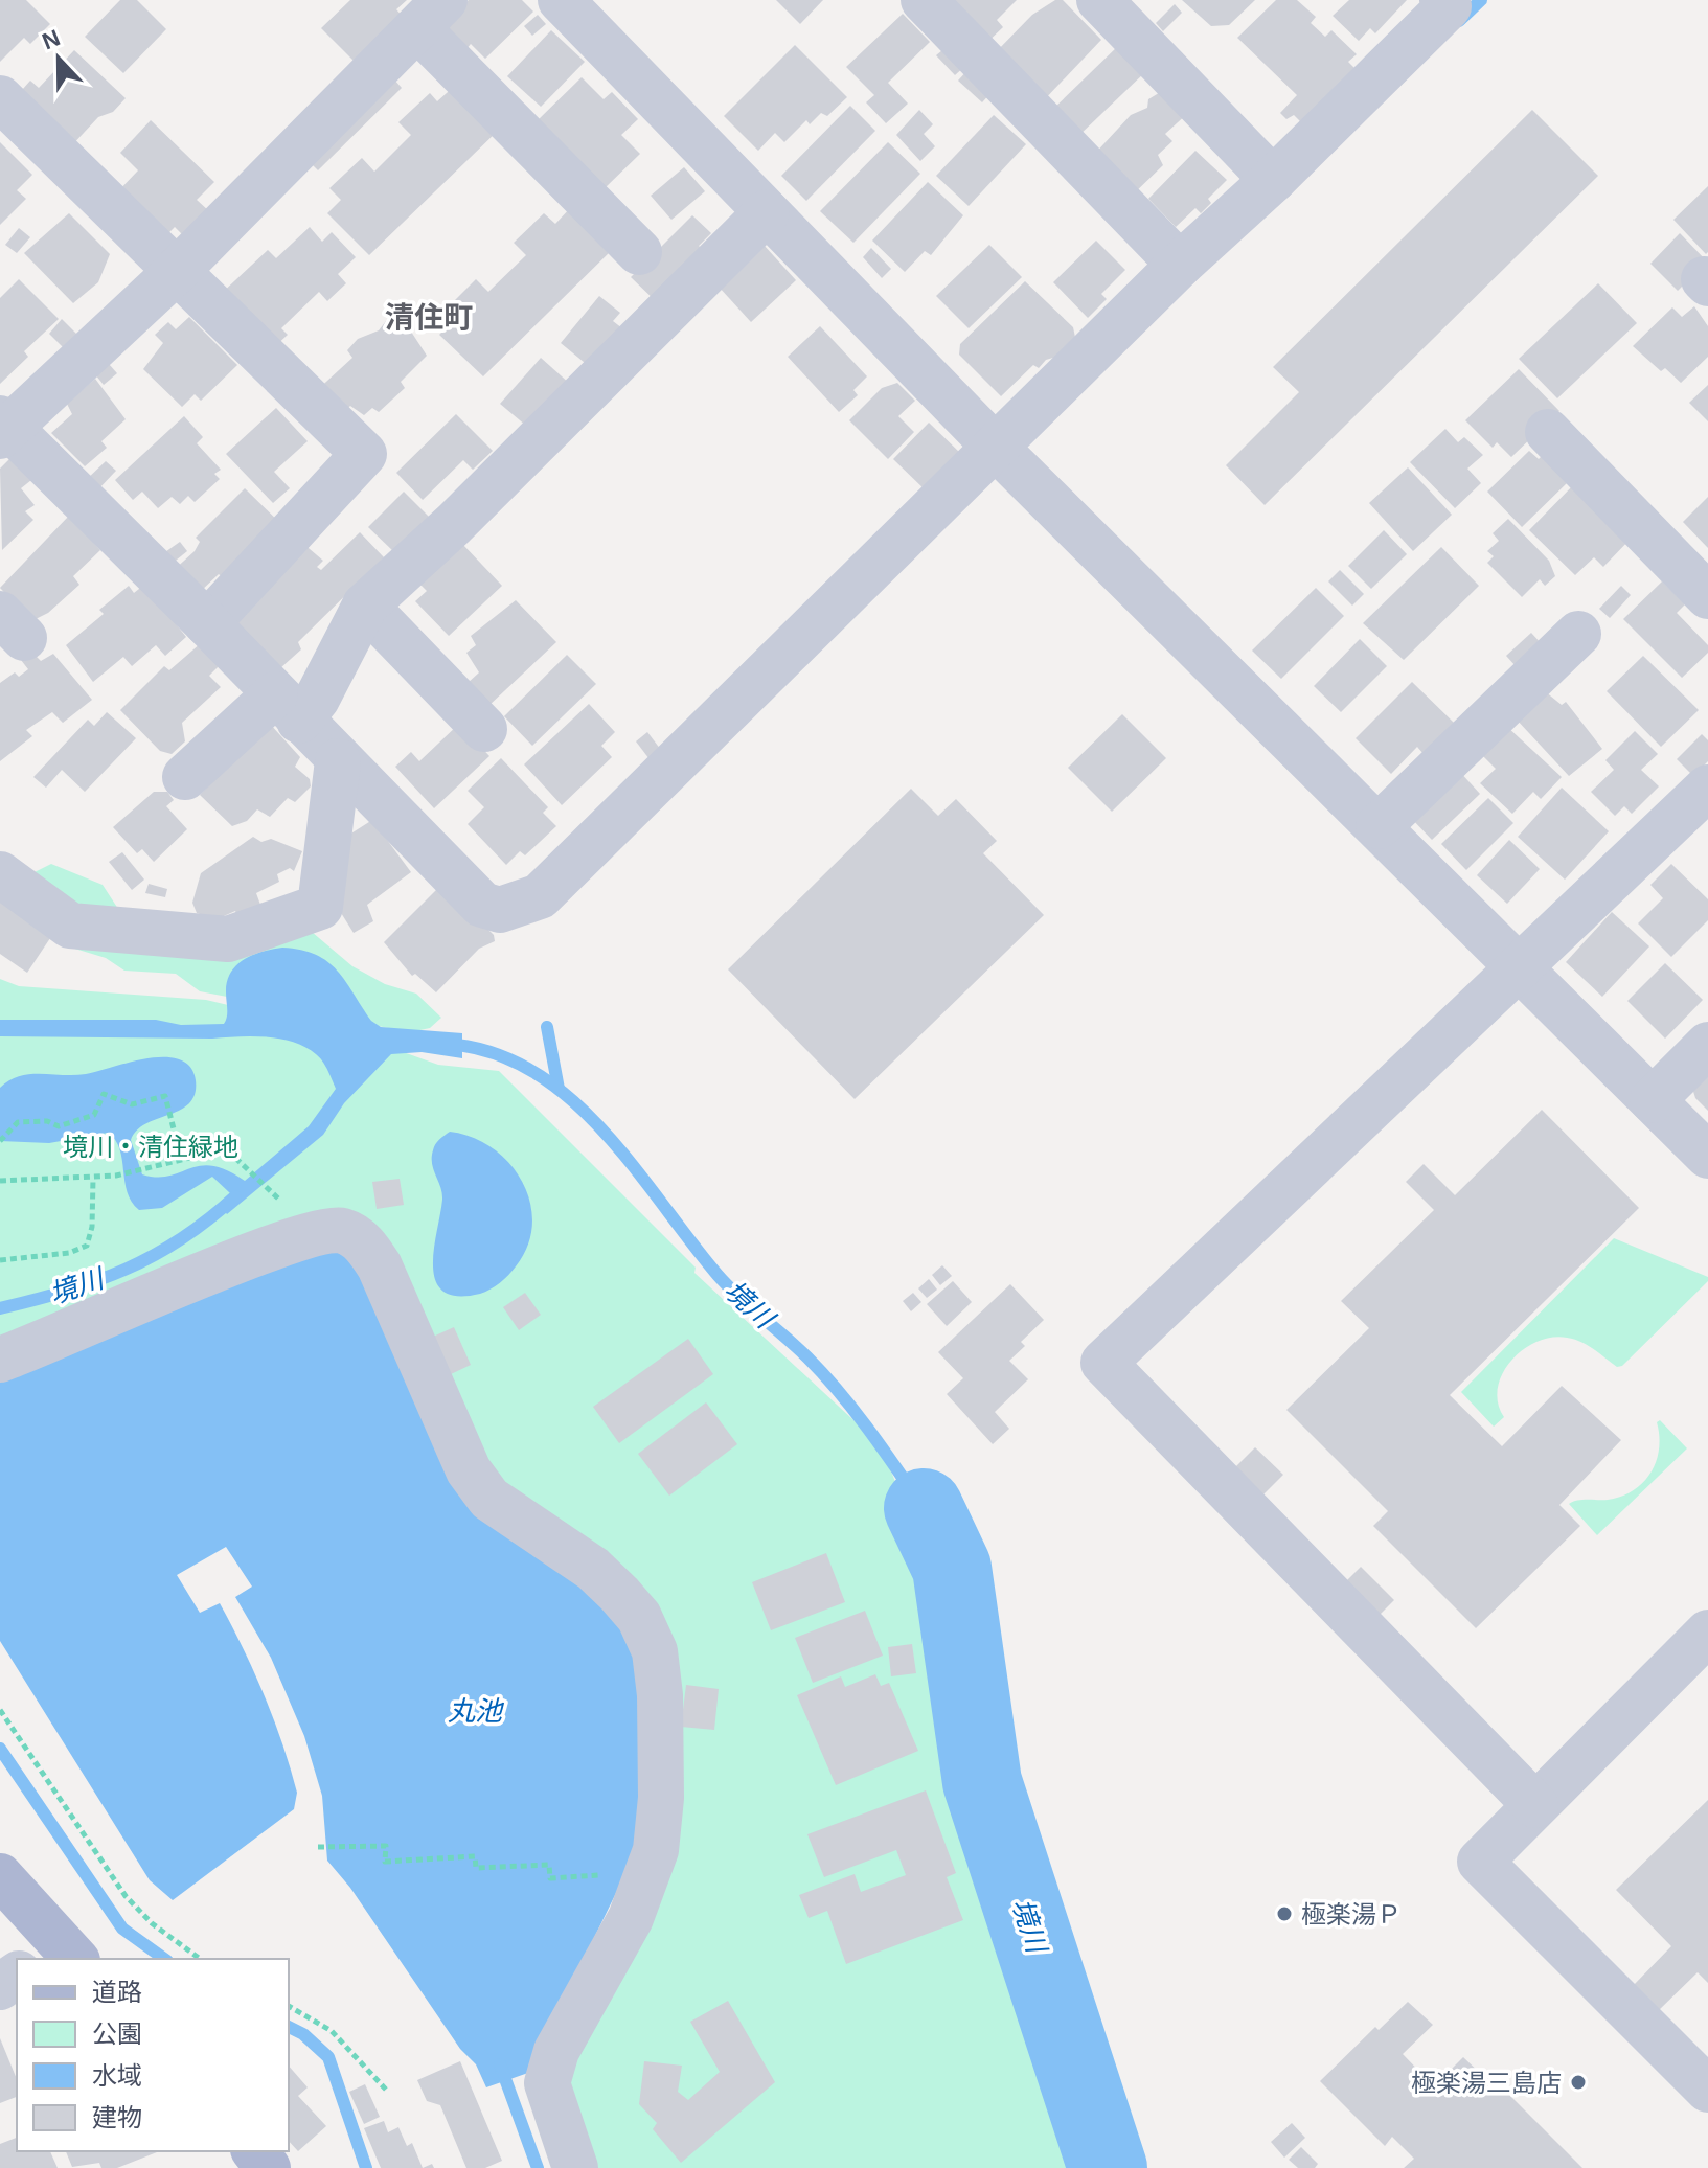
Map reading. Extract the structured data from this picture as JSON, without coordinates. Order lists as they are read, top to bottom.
{
  "districts": ["清住町"],
  "water": ["境川", "丸池"],
  "parks": ["境川・清住緑地"],
  "places": ["極楽湯Ｐ", "極楽湯三島店"],
  "legend": [
    "道路",
    "公園",
    "水域",
    "建物"
  ],
  "north": "top"
}
